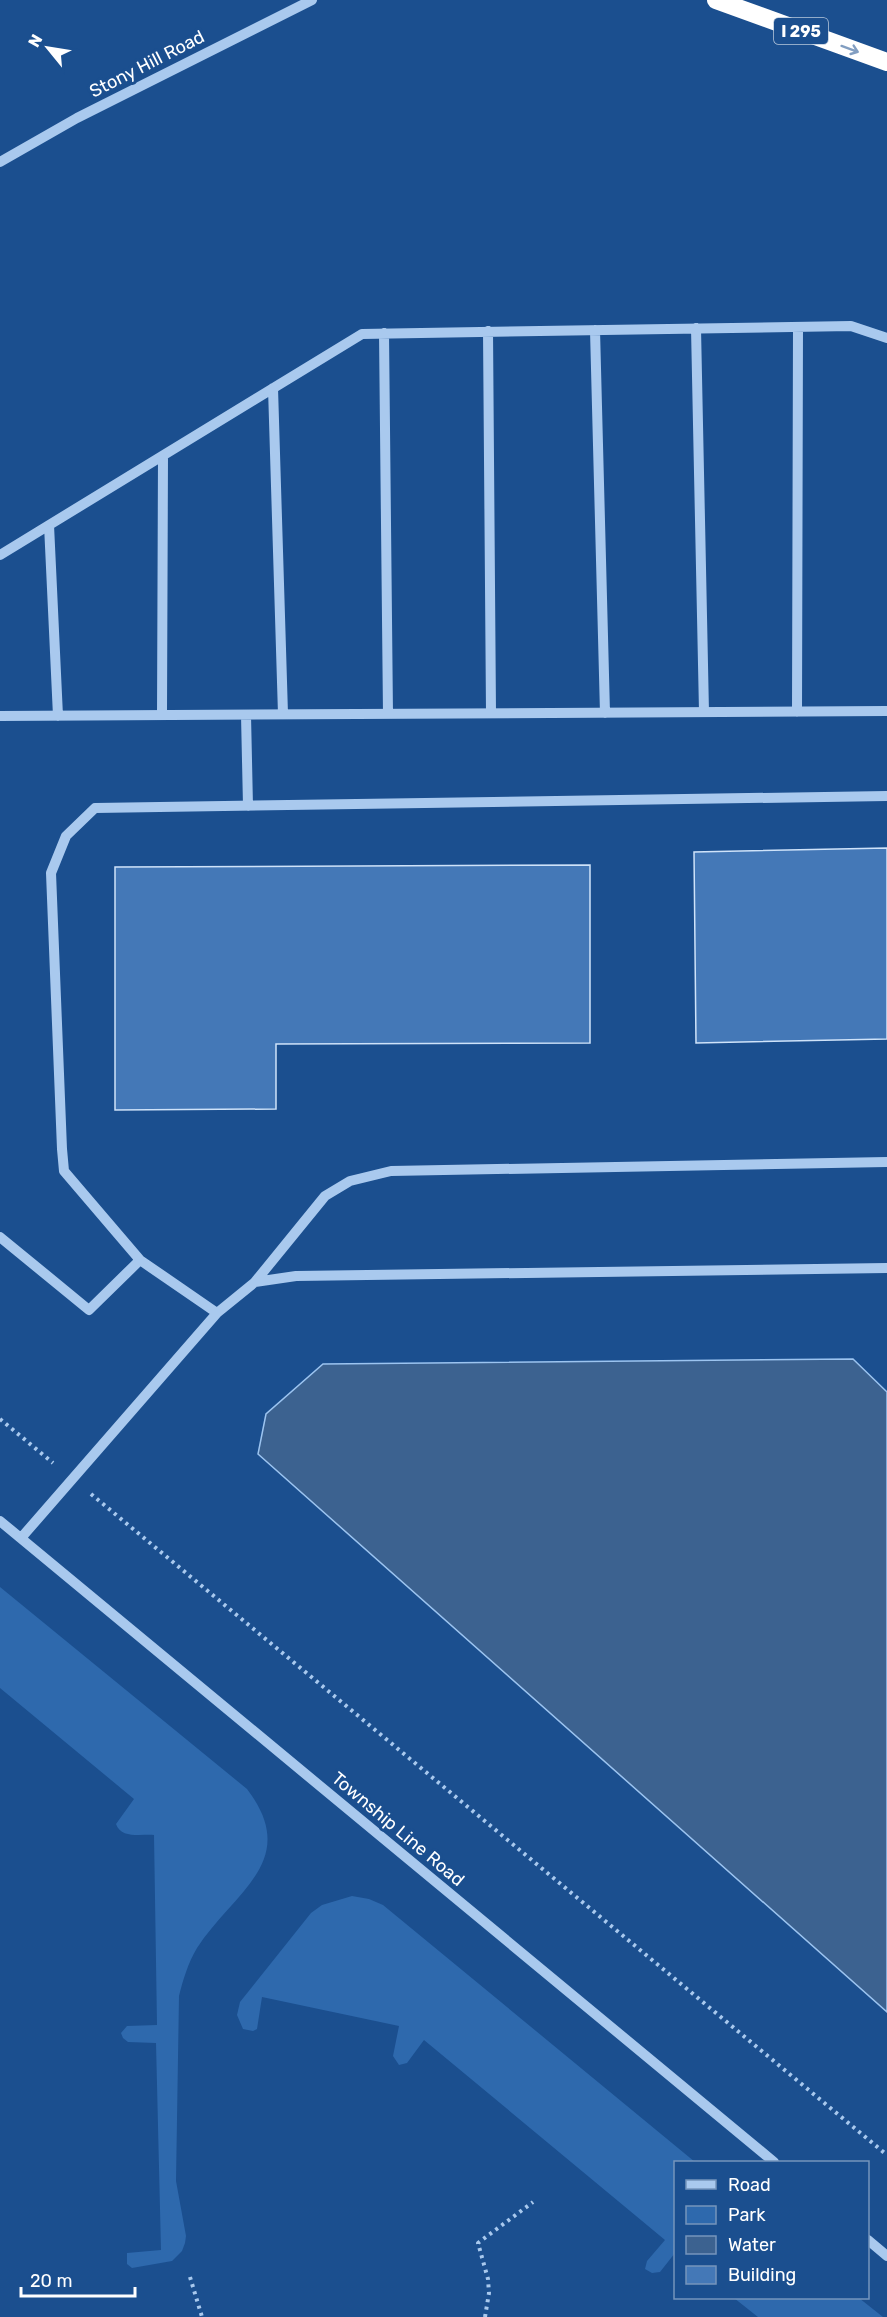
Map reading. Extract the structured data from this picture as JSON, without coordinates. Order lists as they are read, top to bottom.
{
  "streets": {
    "highway": ["I 295"],
    "street": ["Stony Hill Road", "Township Line Road"]
  },
  "legend": [
    "Road",
    "Park",
    "Water",
    "Building"
  ],
  "scale_bar": "20 m",
  "north": "top left"
}
